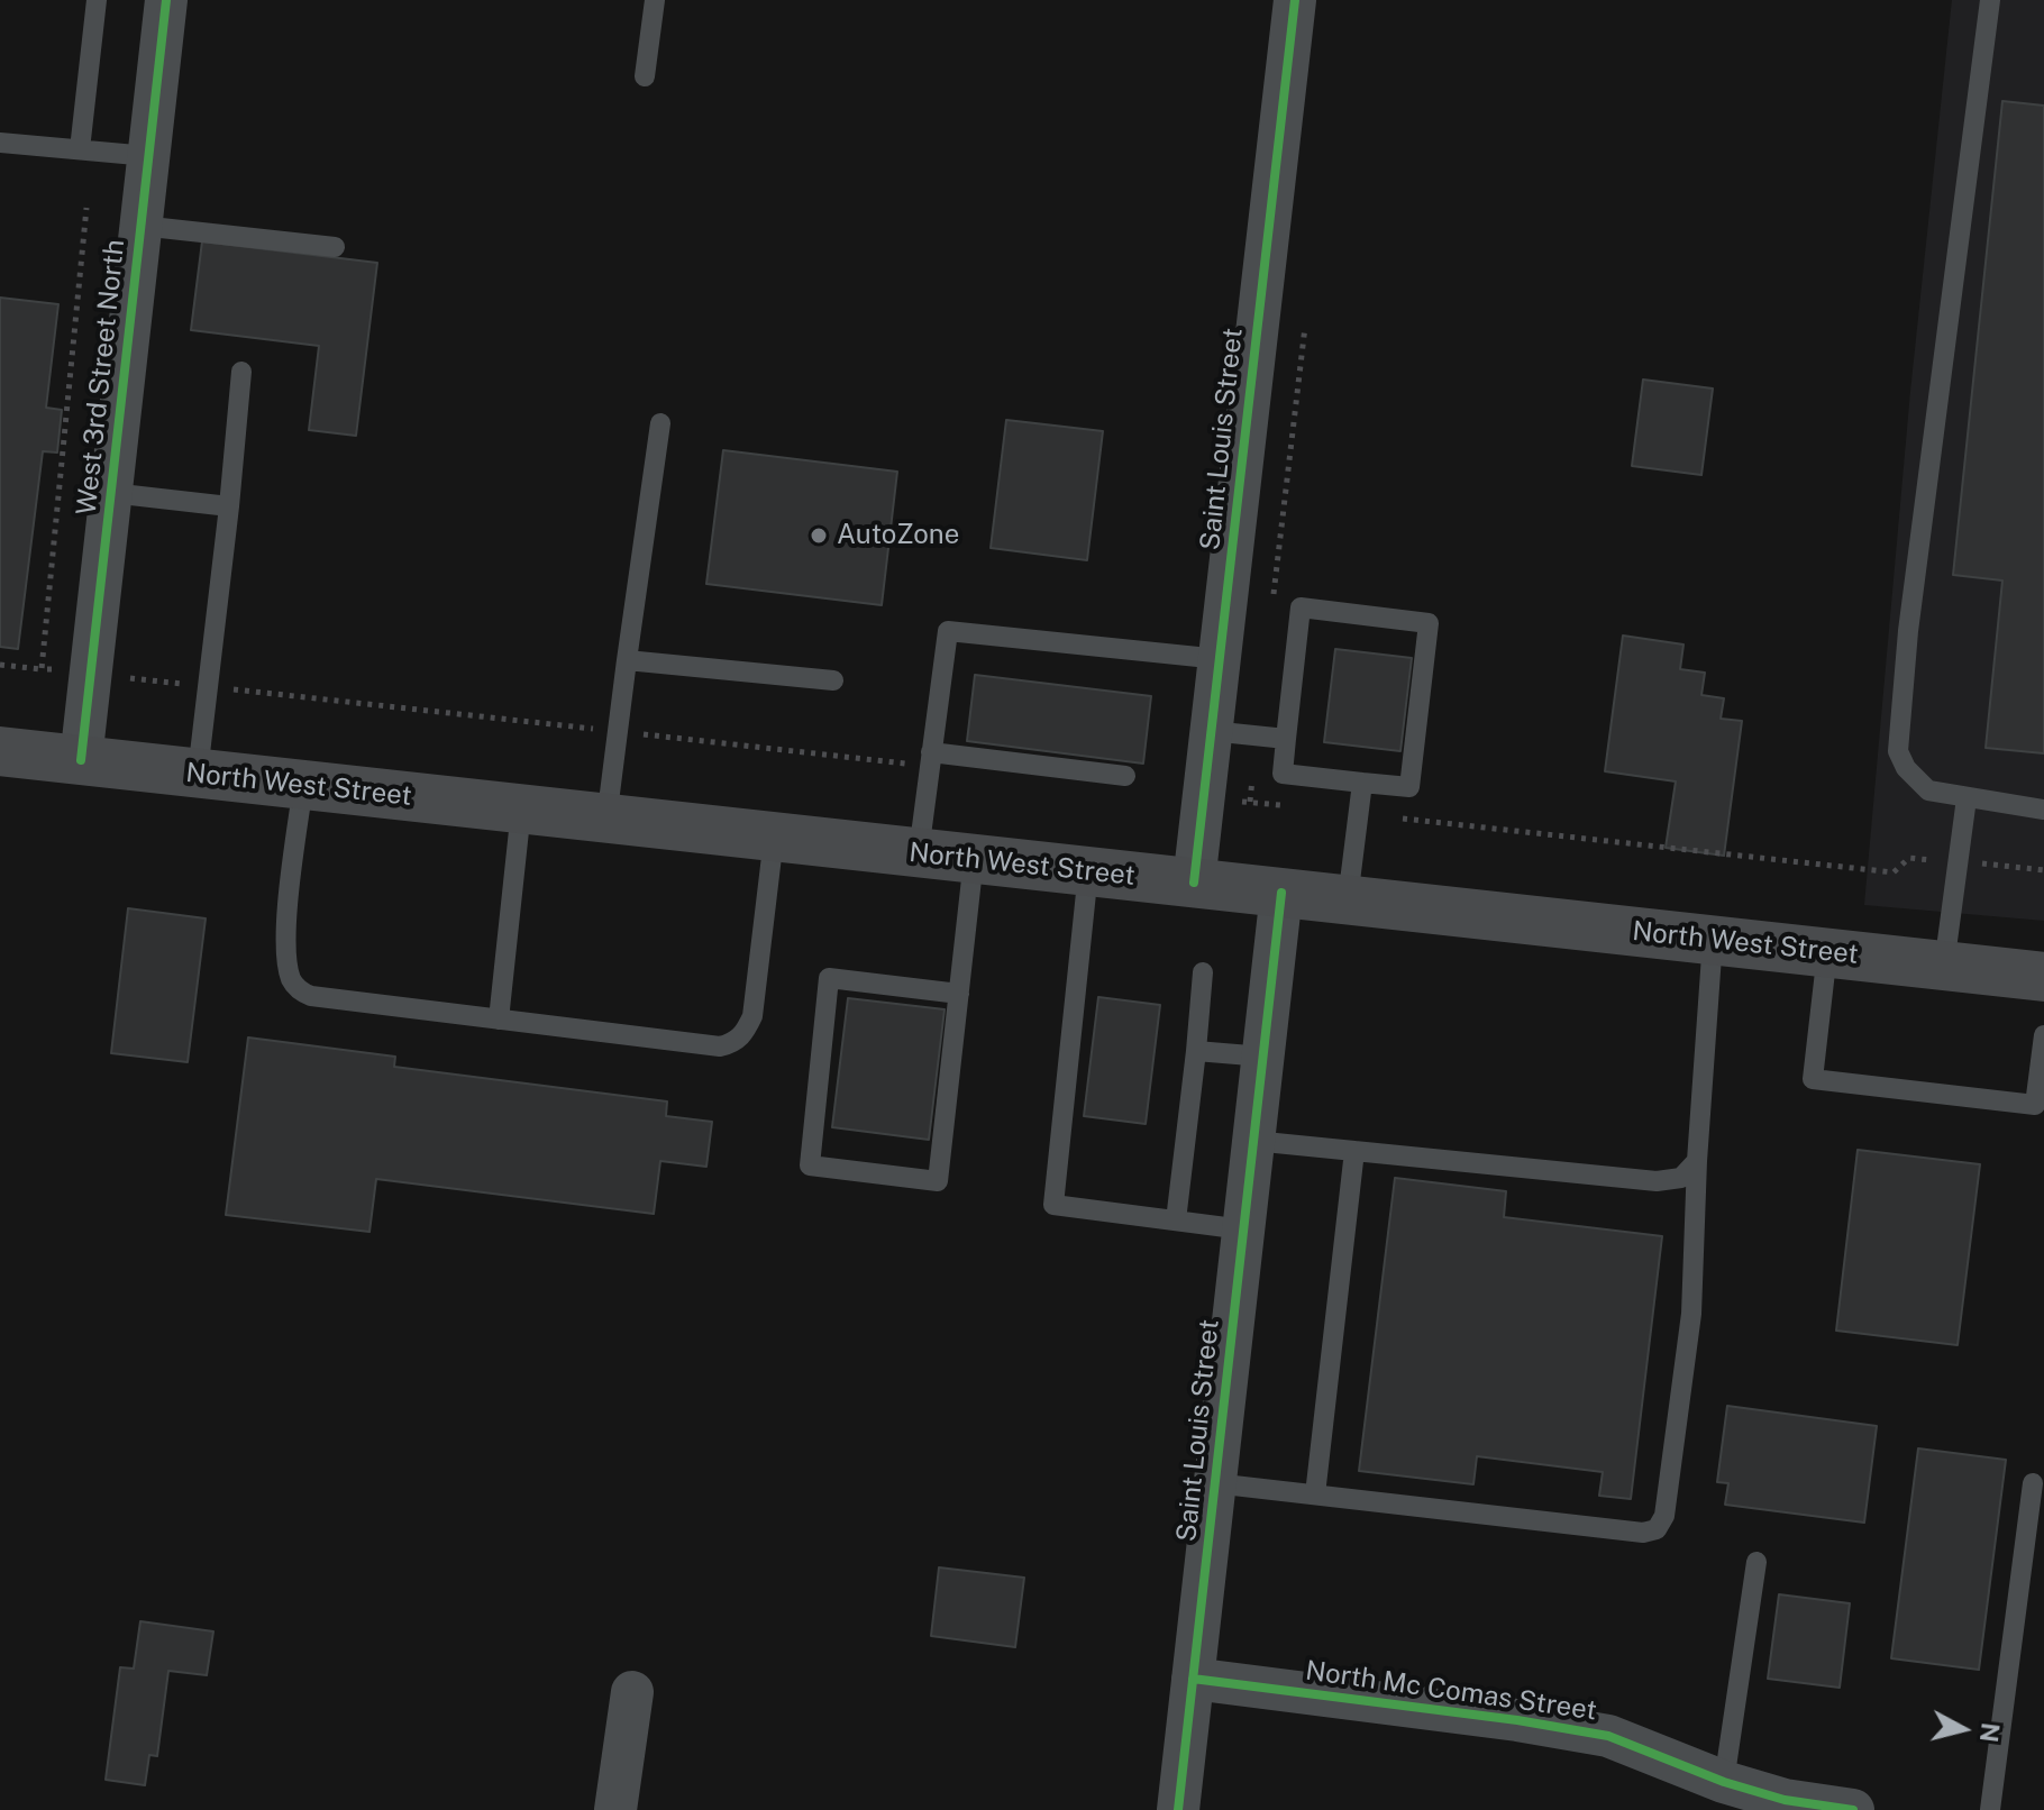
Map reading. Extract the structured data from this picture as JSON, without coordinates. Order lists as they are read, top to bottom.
{
  "streets": {
    "main road": ["North West Street"],
    "street": ["West 3rd Street North", "Saint Louis Street", "North Mc Comas Street"]
  },
  "crossings": [
    ["West 3rd Street North", "North West Street"],
    ["Saint Louis Street", "North West Street"],
    ["Saint Louis Street", "North Mc Comas Street"]
  ],
  "places": ["AutoZone"],
  "north": "right"
}
